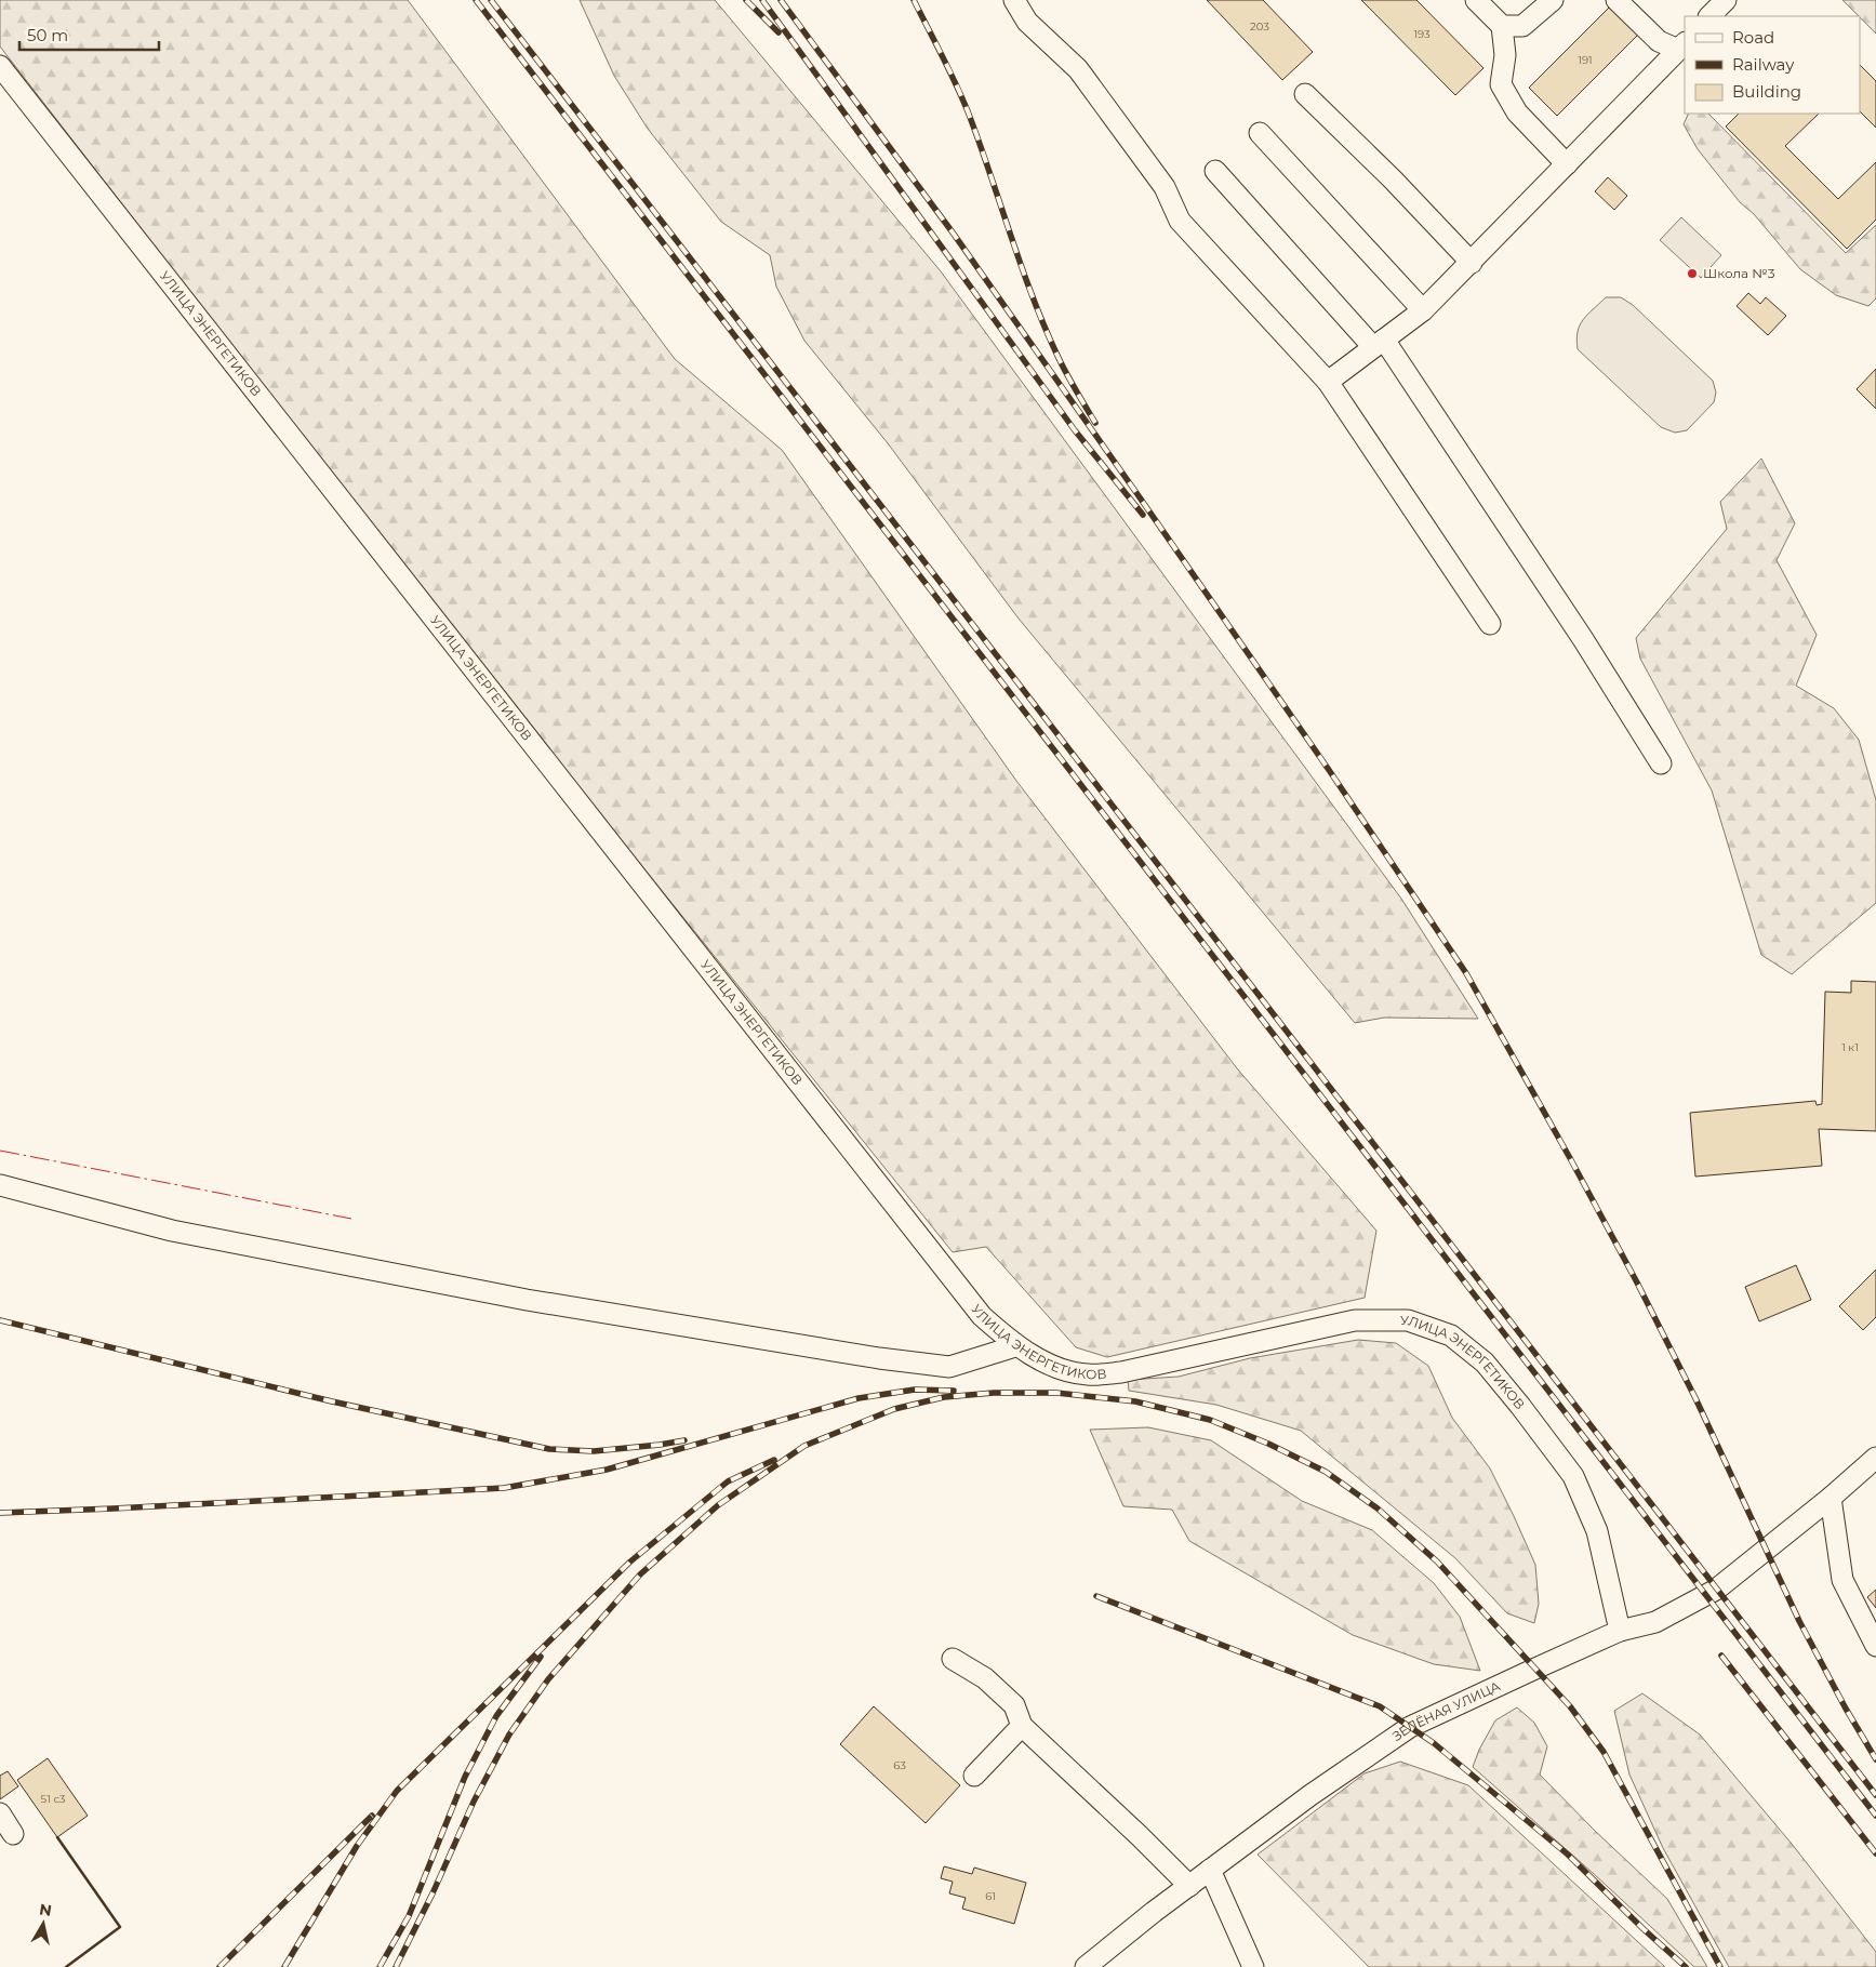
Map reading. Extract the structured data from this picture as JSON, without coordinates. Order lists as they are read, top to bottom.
{
  "streets": {
    "street": ["УЛИЦА ЭНЕРГЕТИКОВ", "ЗЕЛЁНАЯ УЛИЦА"]
  },
  "crossings": [
    ["УЛИЦА ЭНЕРГЕТИКОВ", "ЗЕЛЁНАЯ УЛИЦА"]
  ],
  "places": ["Школа №3"],
  "house_numbers": [
    "203",
    "193",
    "191",
    "1 к1",
    "63",
    "51 с3",
    "61"
  ],
  "legend": ["Road", "Railway", "Building"],
  "scale_bar": "50 m",
  "north": "top"
}
